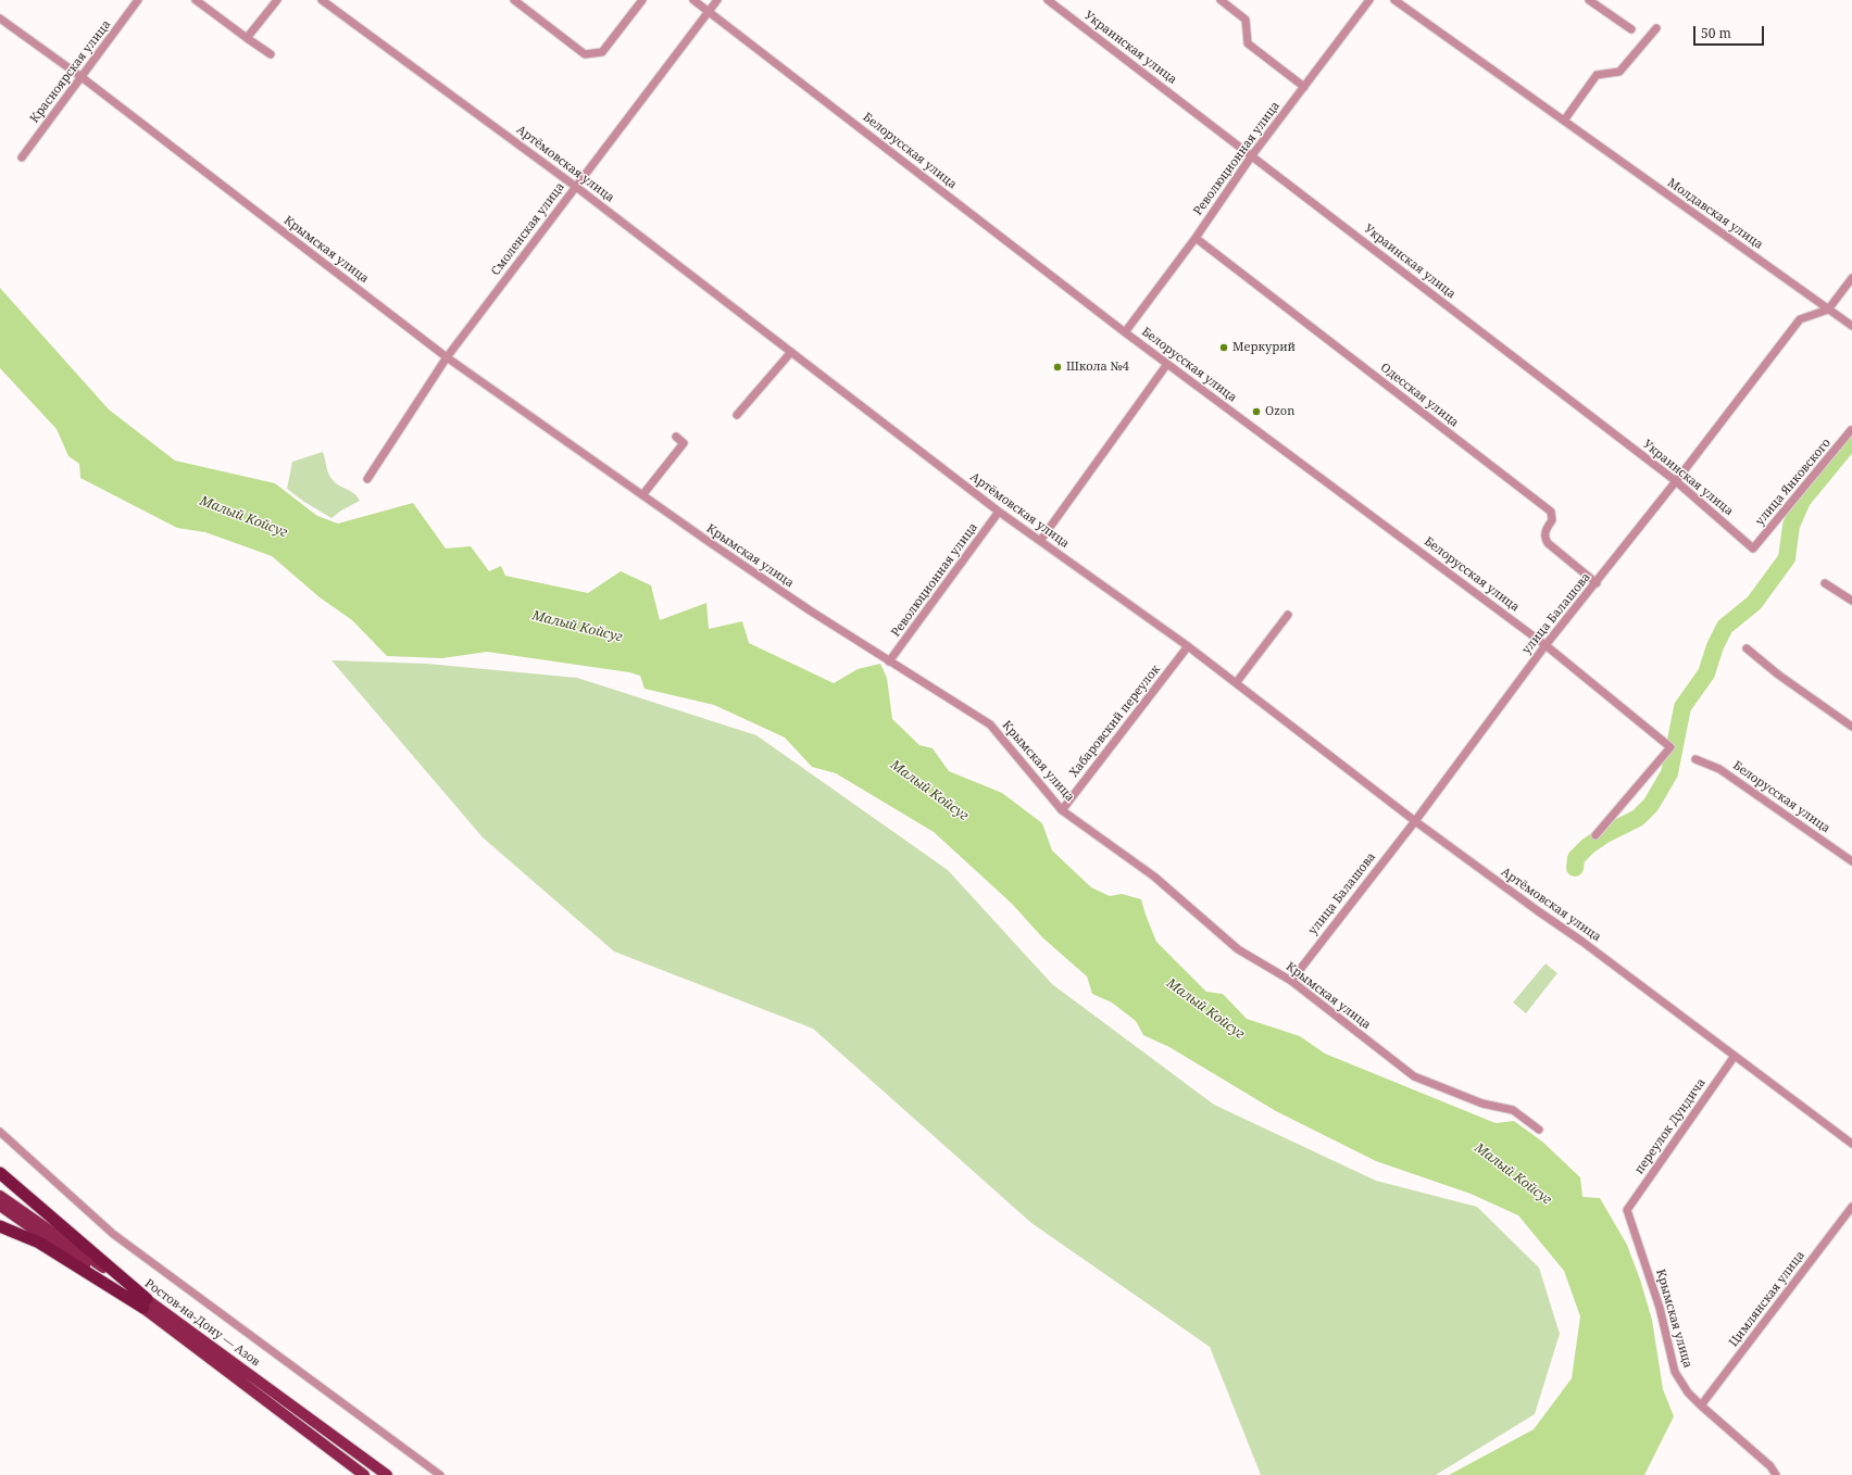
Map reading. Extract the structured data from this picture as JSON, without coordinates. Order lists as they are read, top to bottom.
{
  "streets": {
    "main road": ["Ростов-на-Дону — Азов"],
    "street": [
      "Украинская улица",
      "Красноярская улица",
      "Белорусская улица",
      "Революционная улица",
      "Артёмовская улица",
      "Молдавская улица",
      "Смоленская улица",
      "Крымская улица",
      "Одесская улица",
      "улица Янковского",
      "улица Балашова",
      "Хабаровский переулок",
      "переулок Дундича",
      "Цимлянская улица"
    ]
  },
  "crossings": [
    ["Украинская улица", "Революционная улица"],
    ["Украинская улица", "улица Янковского"],
    ["Украинская улица", "улица Балашова"],
    ["Красноярская улица", "Крымская улица"],
    ["Белорусская улица", "Революционная улица"],
    ["Белорусская улица", "Смоленская улица"],
    ["Белорусская улица", "улица Балашова"],
    ["Революционная улица", "Артёмовская улица"],
    ["Революционная улица", "Крымская улица"],
    ["Революционная улица", "Одесская улица"],
    ["Артёмовская улица", "Смоленская улица"],
    ["Артёмовская улица", "улица Балашова"],
    ["Артёмовская улица", "Хабаровский переулок"],
    ["Артёмовская улица", "переулок Дундича"],
    ["Молдавская улица", "улица Балашова"],
    ["Смоленская улица", "Крымская улица"],
    ["Крымская улица", "улица Балашова"],
    ["Крымская улица", "Хабаровский переулок"],
    ["Крымская улица", "переулок Дундича"],
    ["Крымская улица", "Цимлянская улица"],
    ["Одесская улица", "улица Балашова"]
  ],
  "water": ["Малый Койсуг"],
  "places": ["Меркурий", "Школа №4", "Ozon"],
  "scale_bar": "50 m"
}
